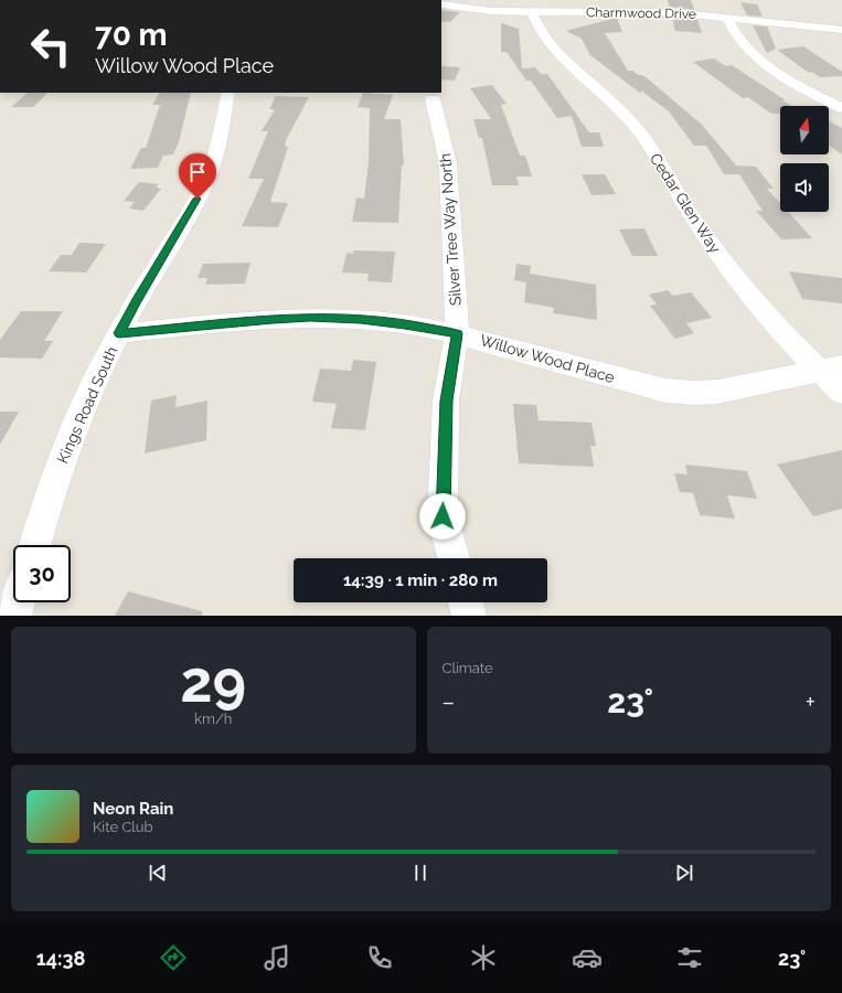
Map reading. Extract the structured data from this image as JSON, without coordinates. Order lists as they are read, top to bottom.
{
  "streets": {
    "street": [
      "Charmwood Drive",
      "Cedar Glen Way",
      "Silver Tree Way North",
      "Willow Wood Place",
      "Kings Road South"
    ]
  },
  "crossings": [
    ["Charmwood Drive", "Cedar Glen Way"],
    ["Cedar Glen Way", "Willow Wood Place"],
    ["Silver Tree Way North", "Willow Wood Place"],
    ["Willow Wood Place", "Kings Road South"]
  ],
  "north": "top",
  "page": {
    "turn": ["70 m", "Willow Wood Place"],
    "limit": "30",
    "trip": "14:39 · 1 min · 280 m",
    "tile": [
      ["29", "km/h"],
      "Climate"
    ],
    "heat": ["−", "23°", "+"],
    "song": ["Neon Rain", "Kite Club"],
    "tabs": ["14:38", "23°"]
  }
}
